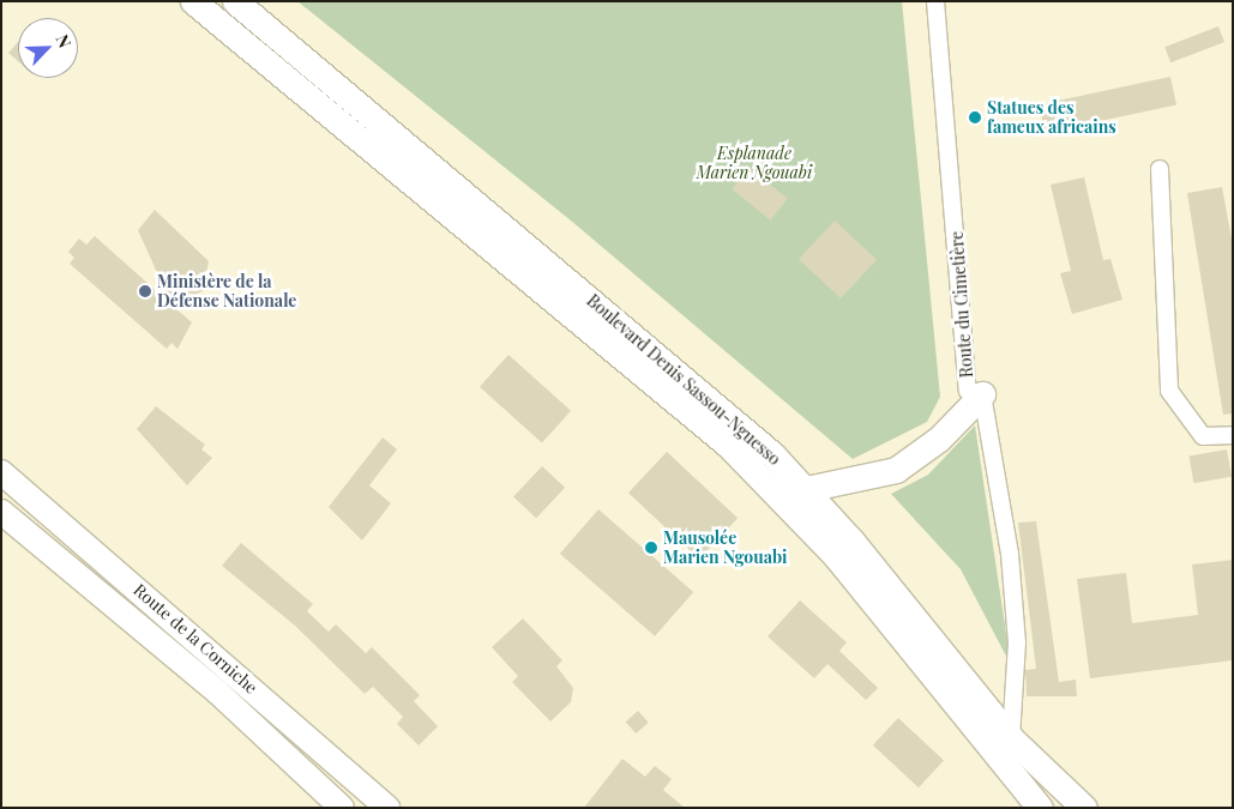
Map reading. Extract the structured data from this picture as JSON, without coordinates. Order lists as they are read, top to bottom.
{
  "streets": {
    "main road": ["Boulevard Denis Sassou-Nguesso", "Route de la Corniche"],
    "street": ["Route du Cimetière"]
  },
  "crossings": [
    ["Route du Cimetière", "Boulevard Denis Sassou-Nguesso"]
  ],
  "parks": ["Esplanade Marien Ngouabi"],
  "places": ["Statues des fameux africains", "Ministère de la Défense Nationale", "Mausolée Marien Ngouabi"],
  "north": "top right"
}
